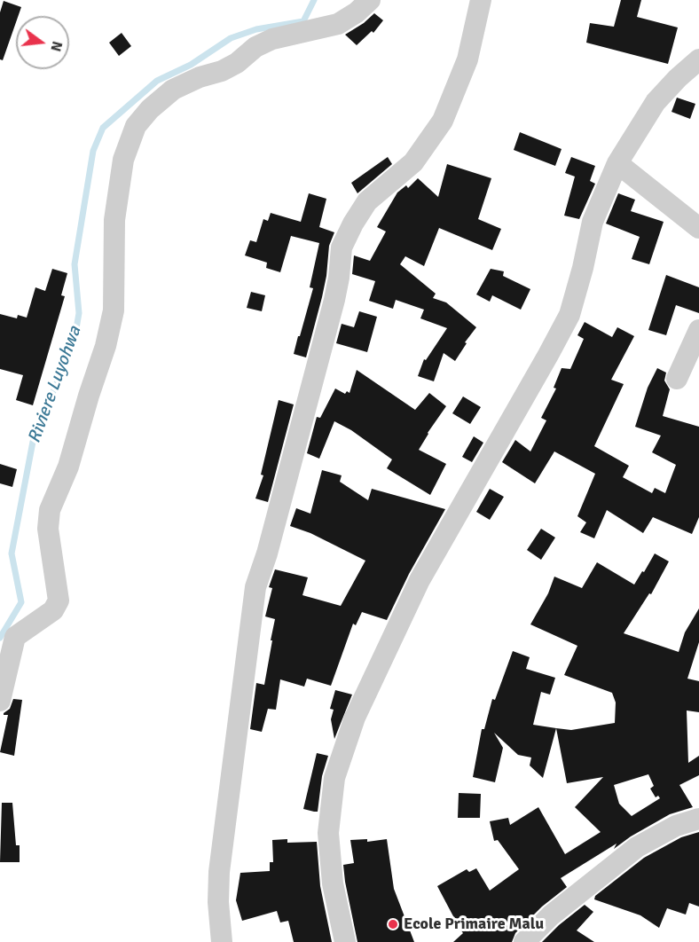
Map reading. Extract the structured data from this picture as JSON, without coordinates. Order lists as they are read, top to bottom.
{
  "water": ["Riviere Luyohwa"],
  "places": ["Ecole Primaire Malu"],
  "north": "right"
}
